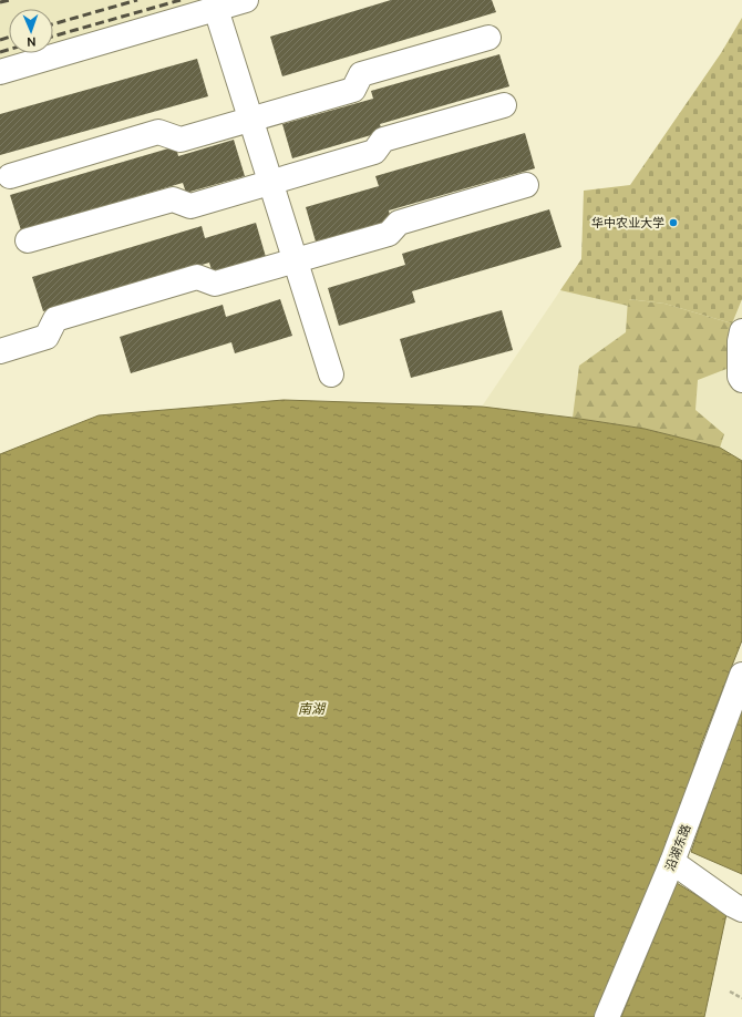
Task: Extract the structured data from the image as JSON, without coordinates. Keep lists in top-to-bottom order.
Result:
{
  "streets": {
    "street": ["沿湖东路"]
  },
  "water": ["南湖"],
  "places": ["华中农业大学"],
  "north": "bottom"
}
